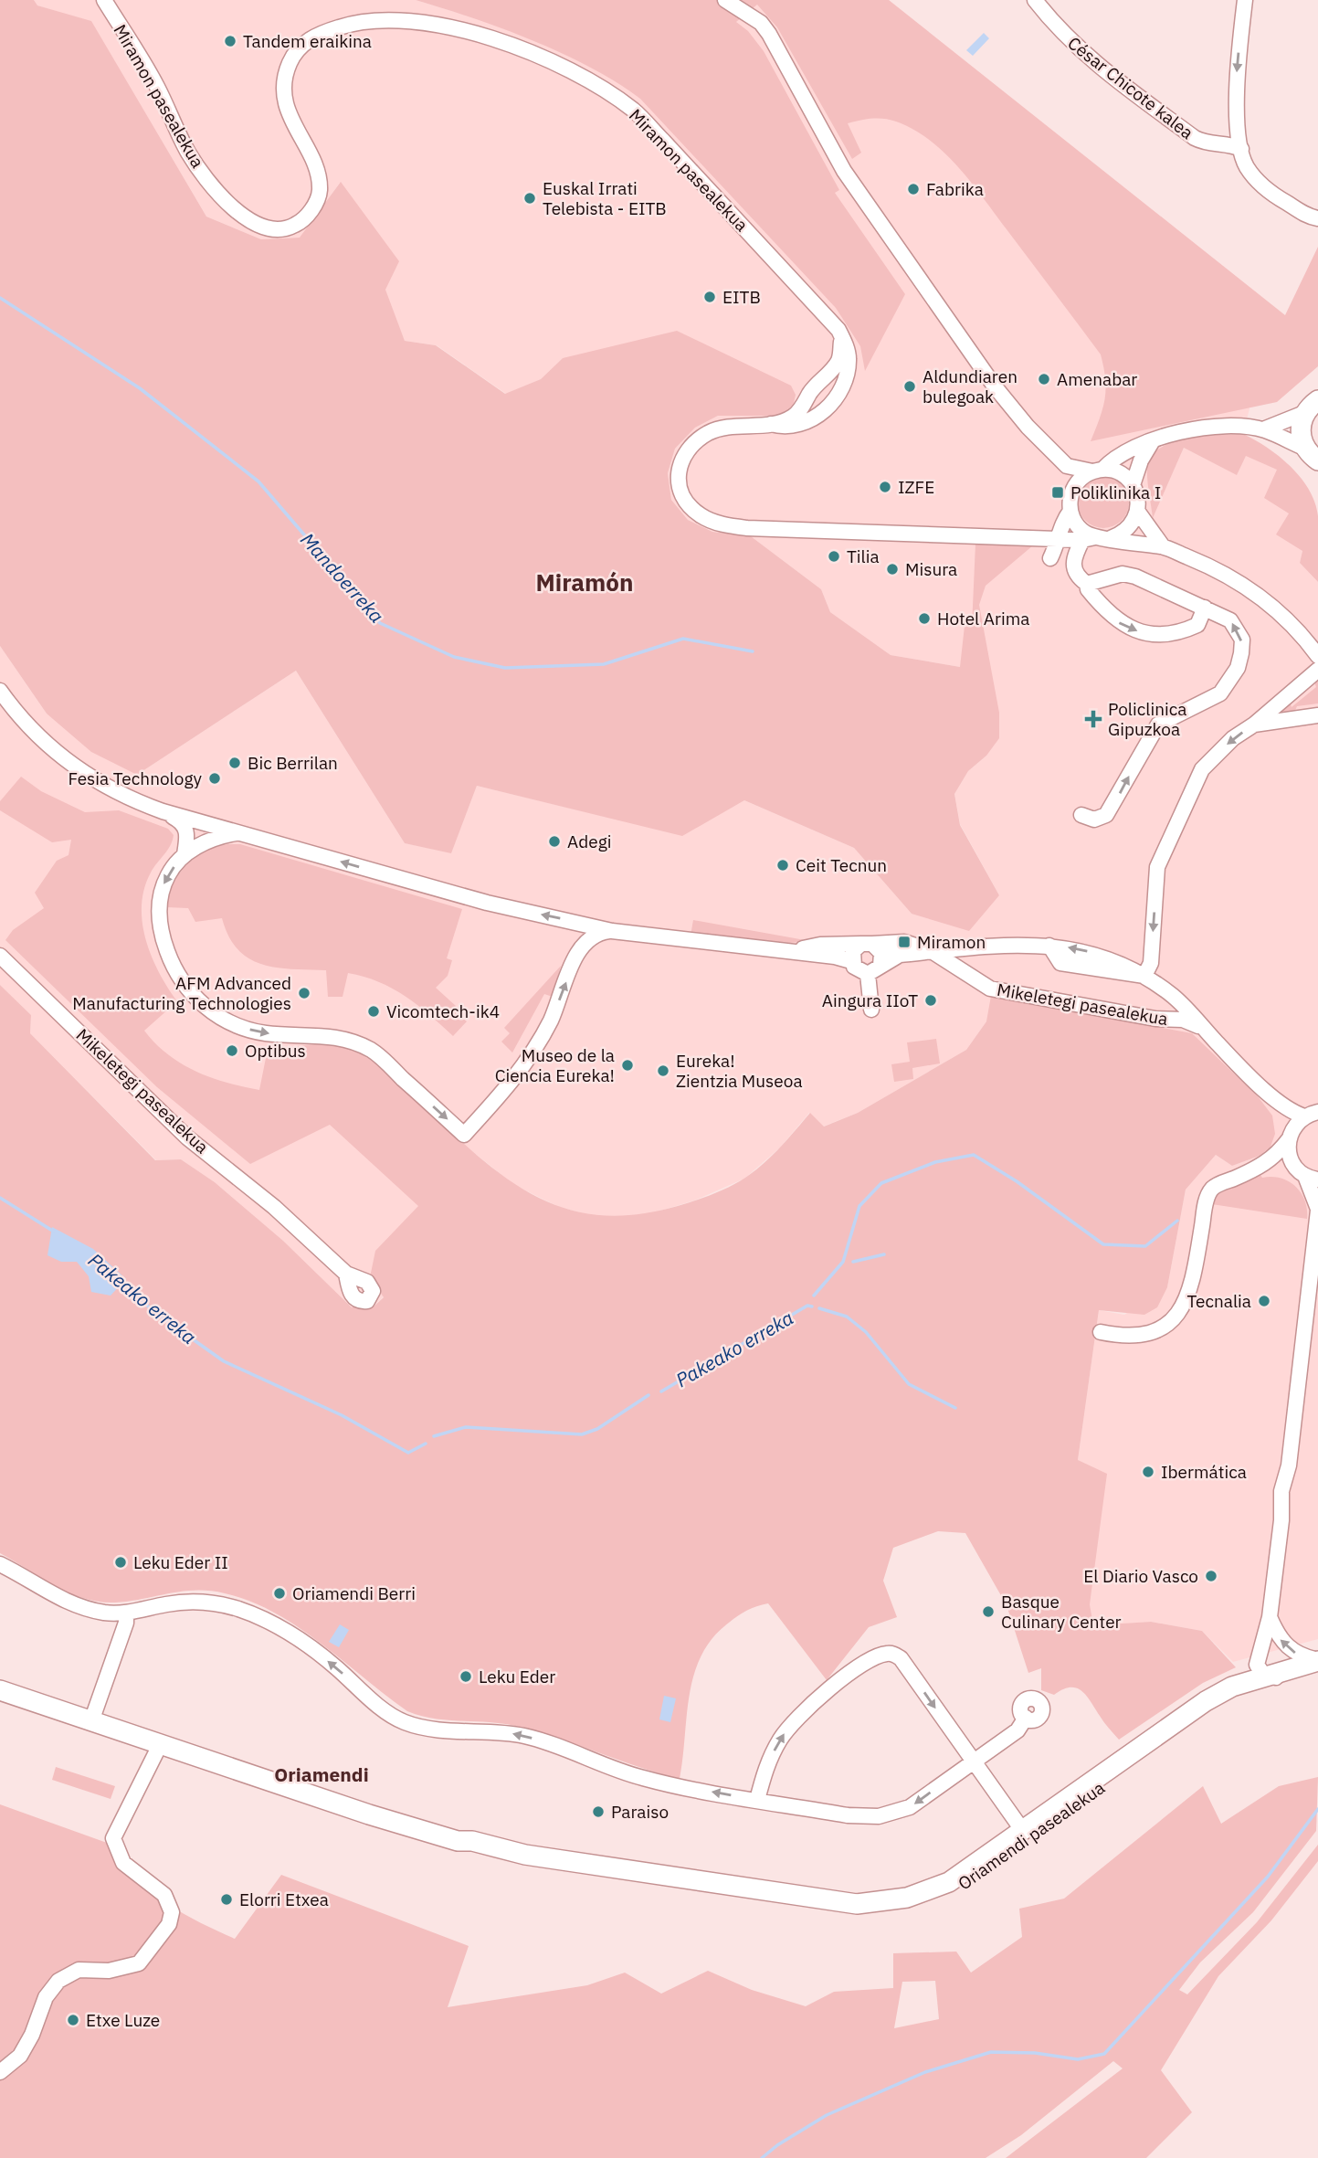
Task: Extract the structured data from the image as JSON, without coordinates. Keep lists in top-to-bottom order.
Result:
{
  "streets": {
    "street": [
      "César Chicote kalea",
      "Miramon pasealekua",
      "Mikeletegi pasealekua",
      "Oriamendi pasealekua"
    ]
  },
  "districts": ["Miramón", "Oriamendi"],
  "water": ["Mandoerreka", "Pakeako erreka"],
  "places": {
    "other": [
      "Tandem eraikina",
      "Fabrika",
      "Euskal Irrati Telebista - EITB",
      "EITB",
      "Amenabar",
      "Aldundiaren bulegoak",
      "IZFE",
      "Tilia",
      "Misura",
      "Hotel Arima",
      "Bic Berrilan",
      "Fesia Technology",
      "Adegi",
      "Ceit Tecnun",
      "AFM Advanced Manufacturing Technologies",
      "Aingura IIoT",
      "Vicomtech-ik4",
      "Optibus",
      "Museo de la Ciencia Eureka!",
      "Eureka! Zientzia Museoa",
      "Tecnalia",
      "Ibermática",
      "Leku Eder II",
      "El Diario Vasco",
      "Oriamendi Berri",
      "Basque Culinary Center",
      "Leku Eder",
      "Paraiso",
      "Elorri Etxea",
      "Etxe Luze"
    ],
    "transit": ["Poliklinika I", "Miramon"],
    "health": ["Policlinica Gipuzkoa"]
  }
}
